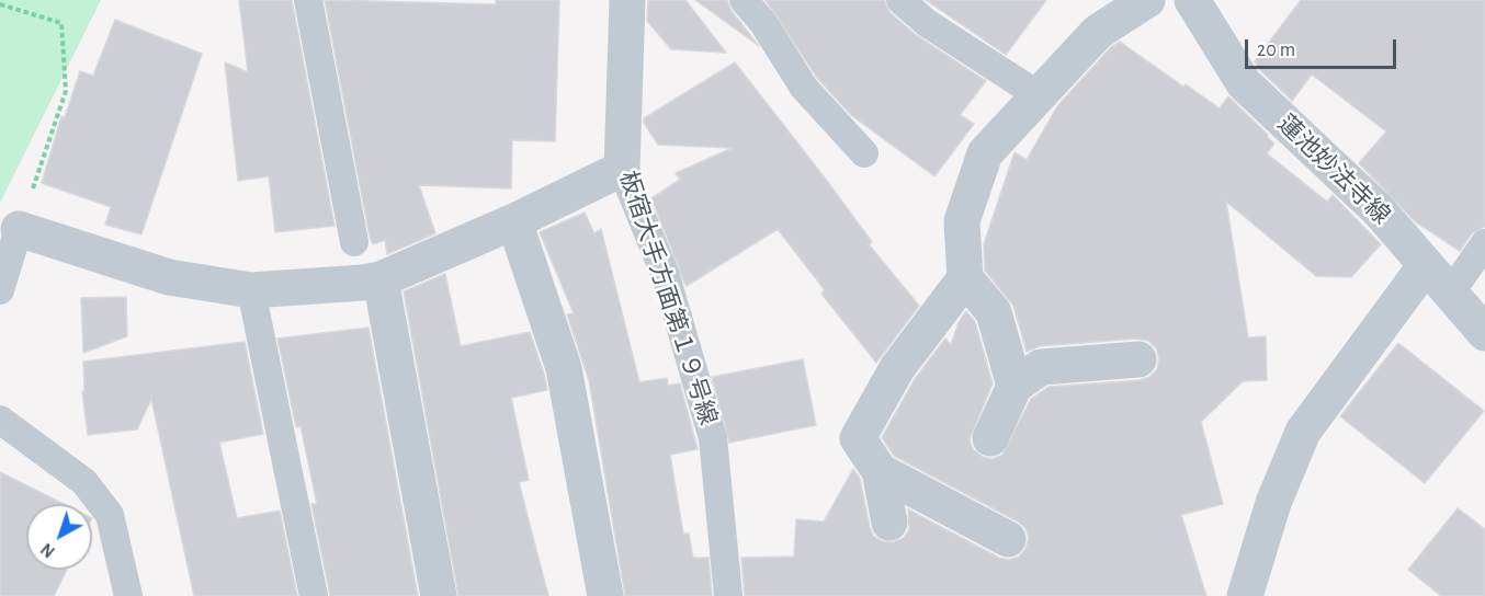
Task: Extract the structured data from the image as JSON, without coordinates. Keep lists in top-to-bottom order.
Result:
{
  "streets": {
    "street": ["蓮池妙法寺線", "板宿大手方面第１９号線"]
  },
  "scale_bar": "20 m",
  "north": "bottom left"
}
